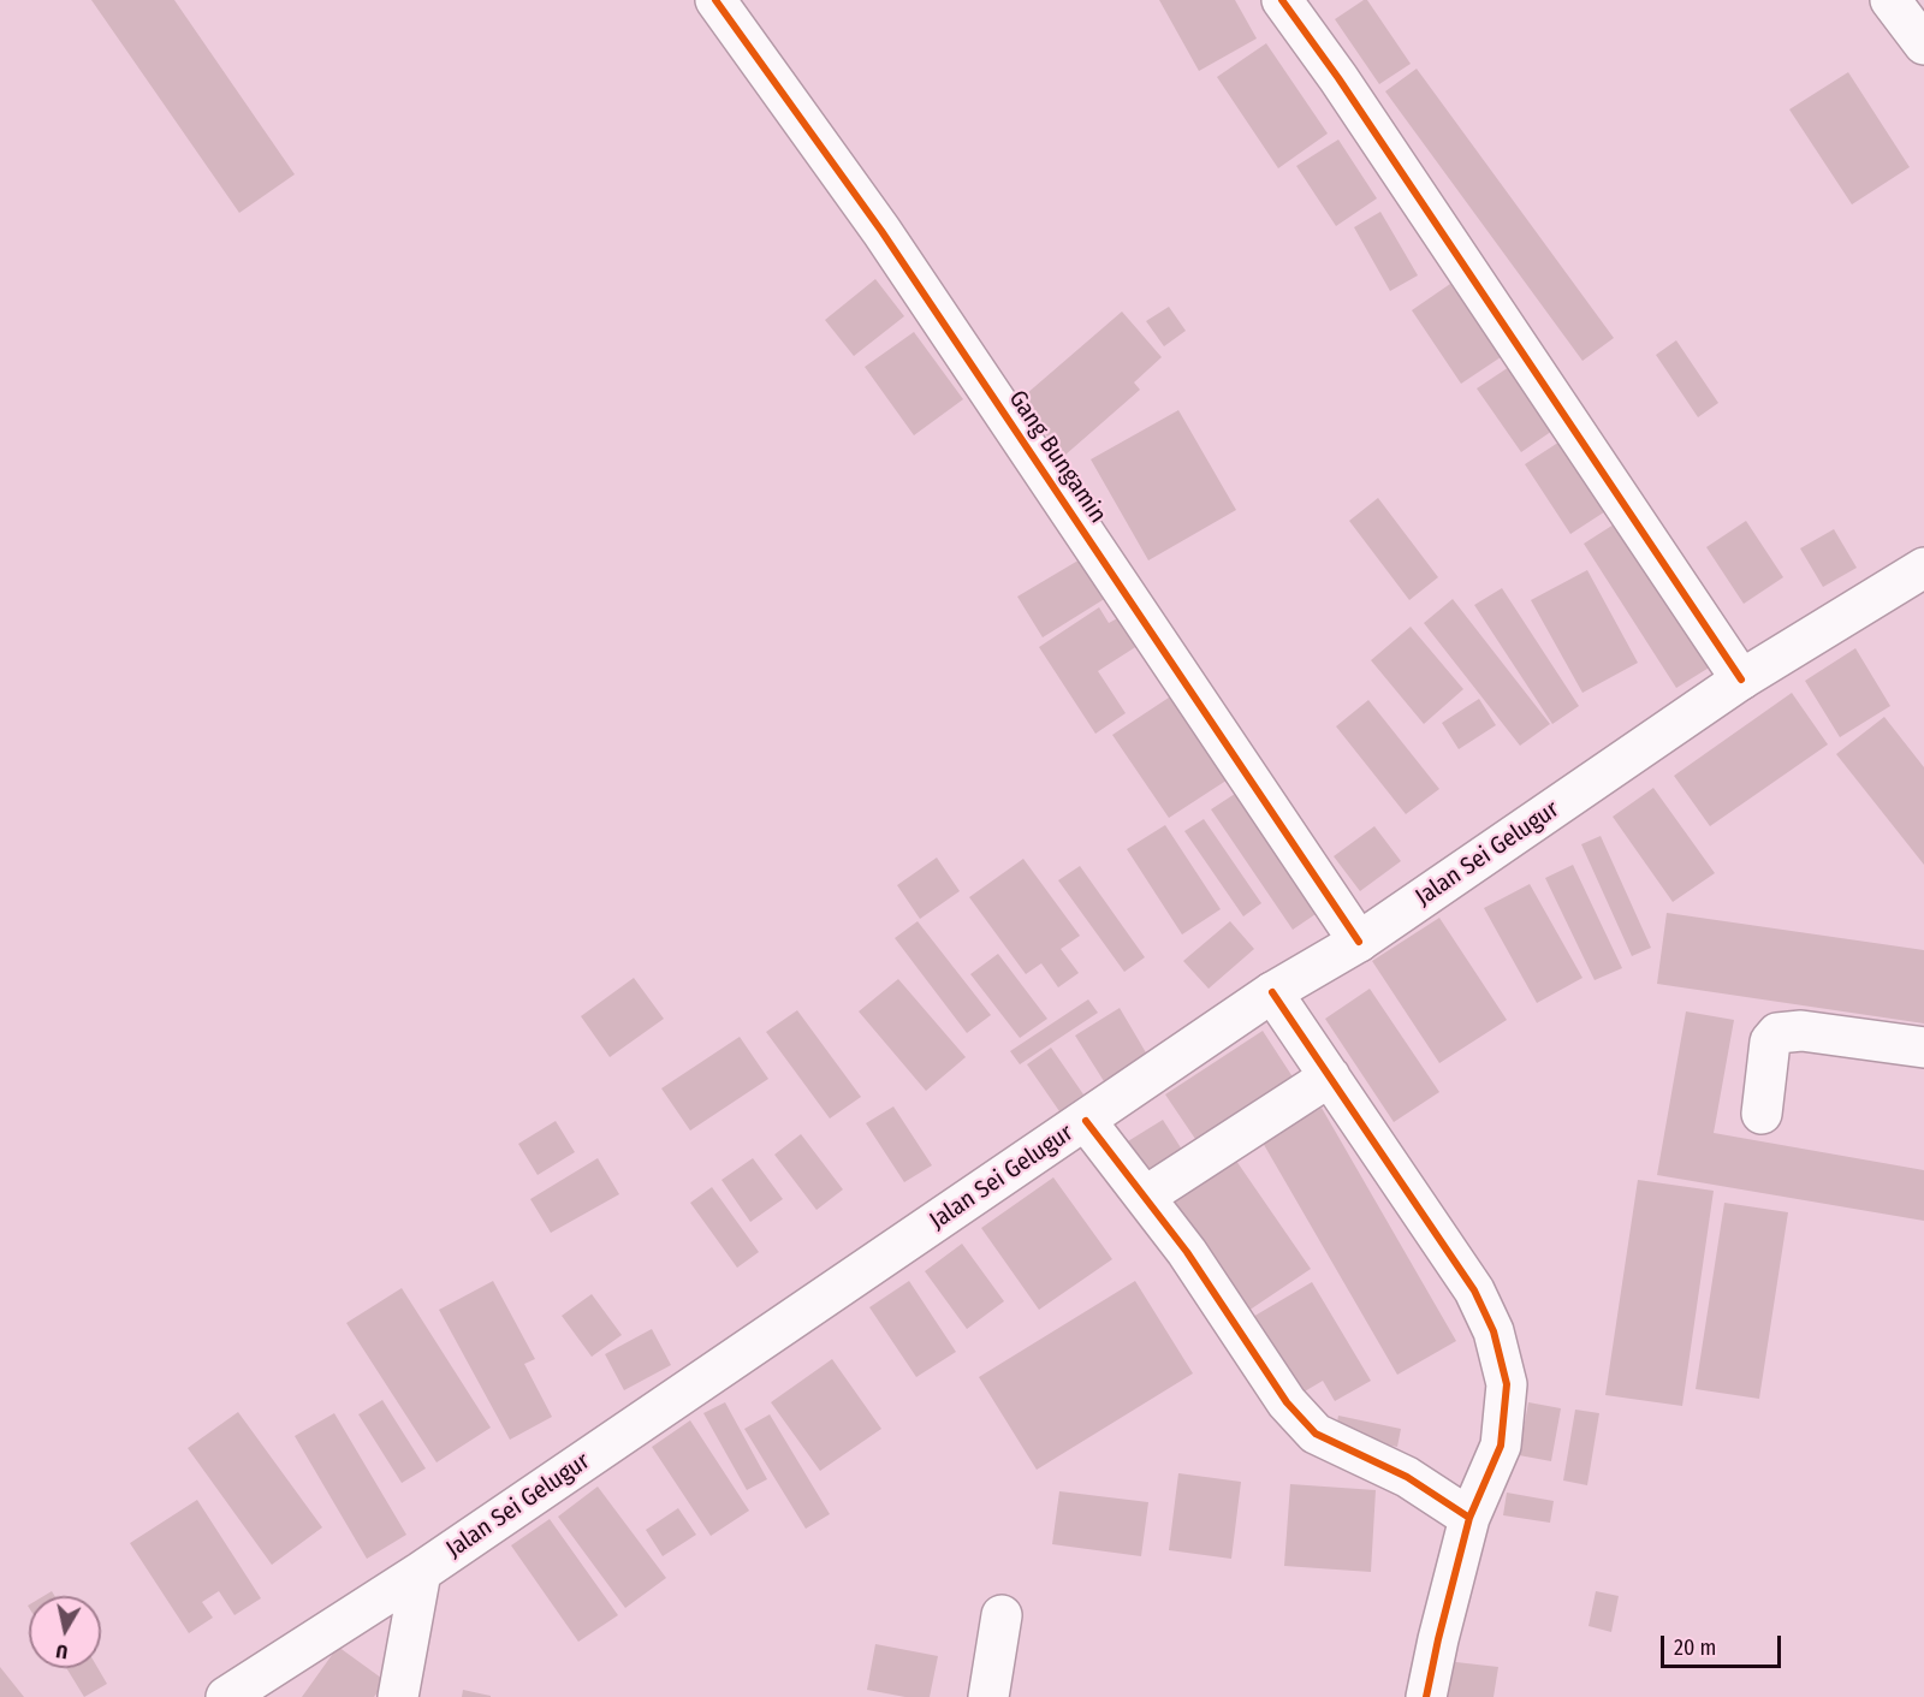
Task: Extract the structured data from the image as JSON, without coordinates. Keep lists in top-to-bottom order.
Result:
{
  "streets": {
    "street": ["Gang Bungamin", "Jalan Sei Gelugur"]
  },
  "crossings": [
    ["Gang Bungamin", "Jalan Sei Gelugur"]
  ],
  "scale_bar": "20 m",
  "north": "bottom"
}
